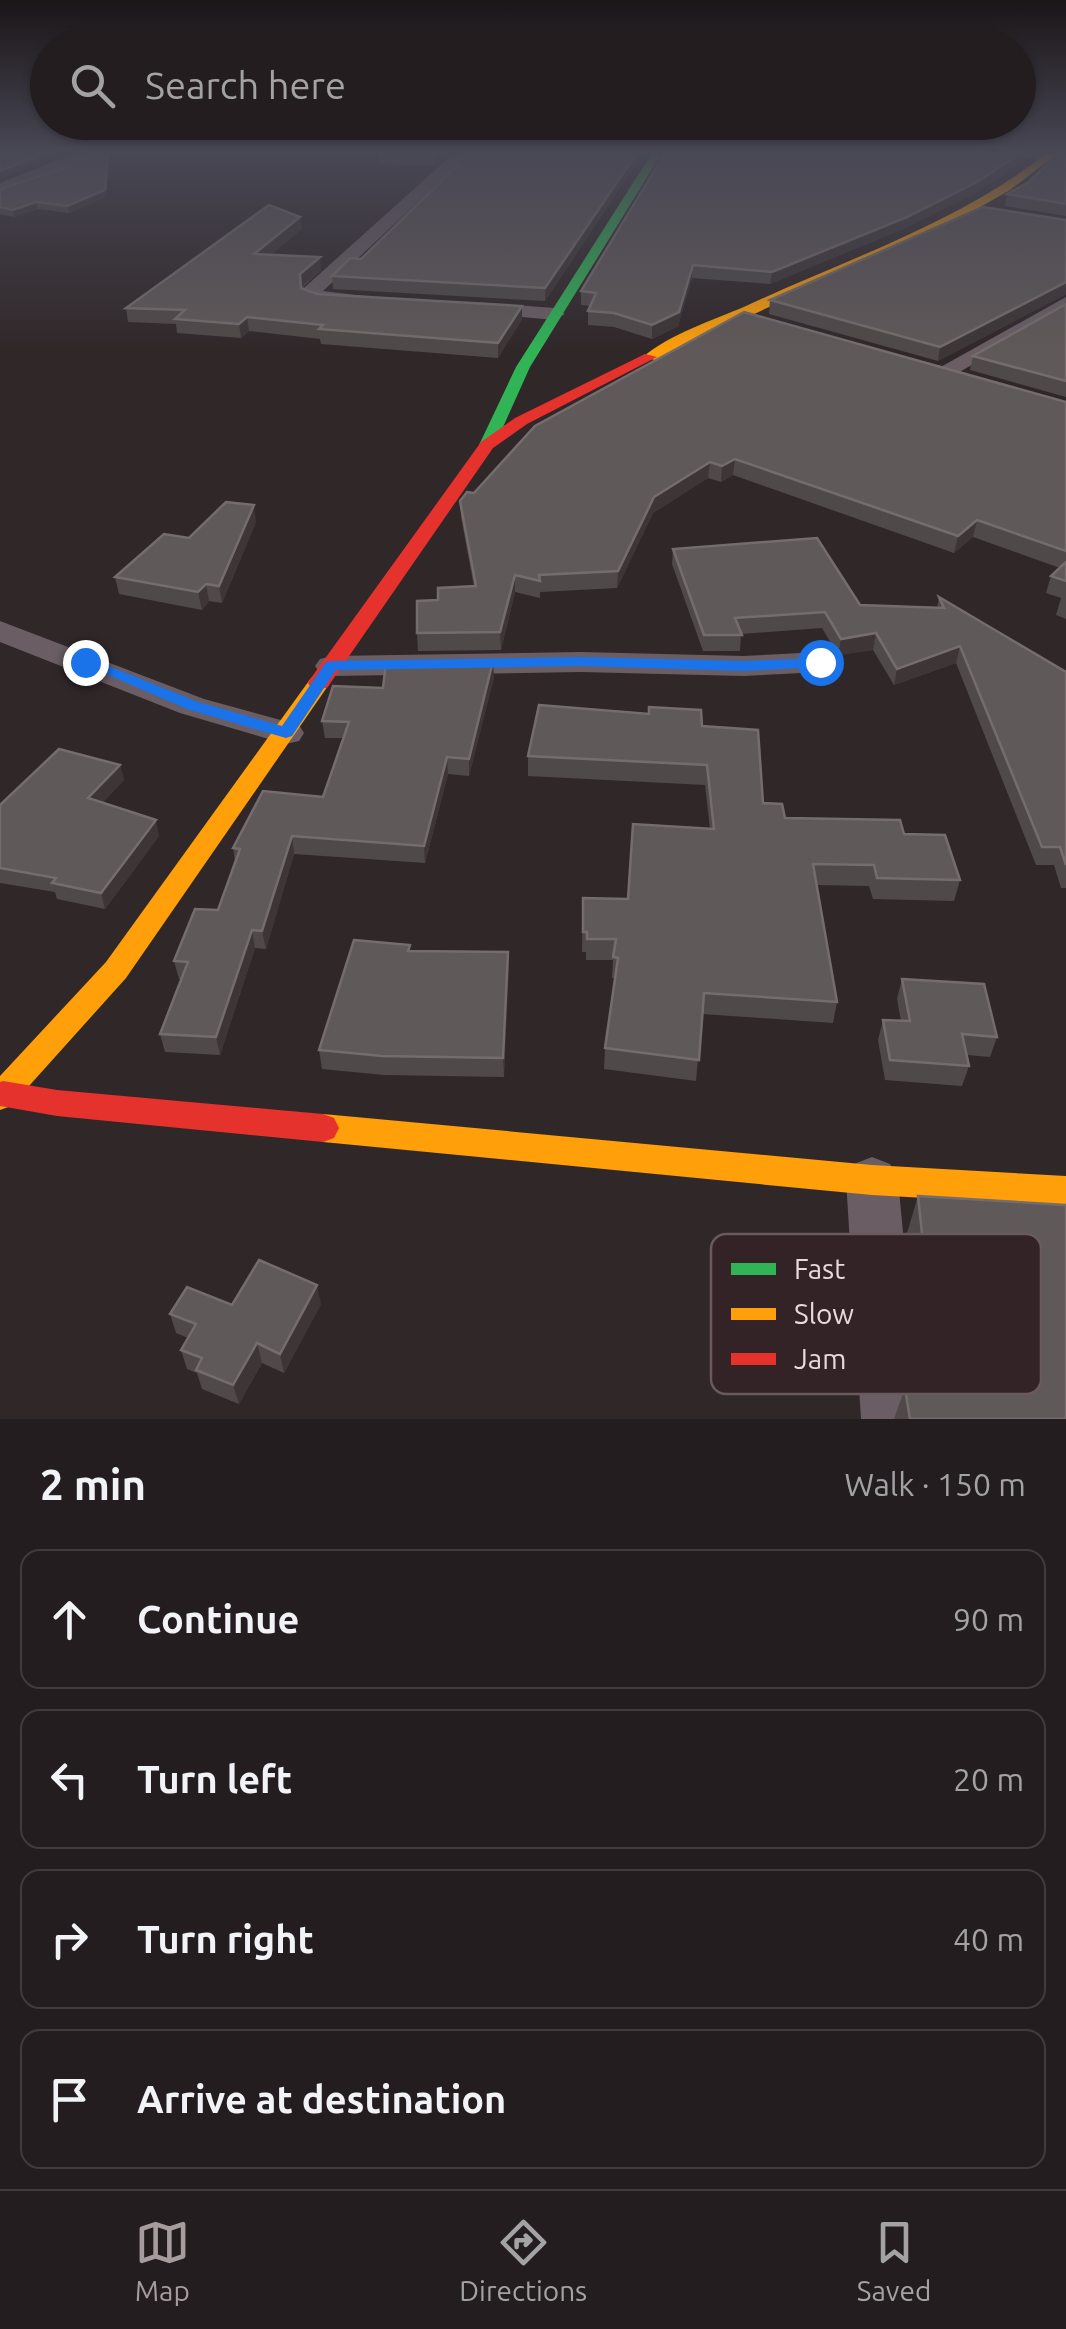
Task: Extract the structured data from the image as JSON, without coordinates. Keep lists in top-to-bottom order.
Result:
{
  "legend": ["Fast", "Slow", "Jam"],
  "page": {
    "search": "Search here",
    "heading": ["2 min", "Walk · 150 m"],
    "list": [
      ["Continue", "90 m"],
      ["Turn left", "20 m"],
      ["Turn right", "40 m"],
      "Arrive at destination"
    ],
    "nav": ["Map", "Directions", "Saved"]
  }
}
